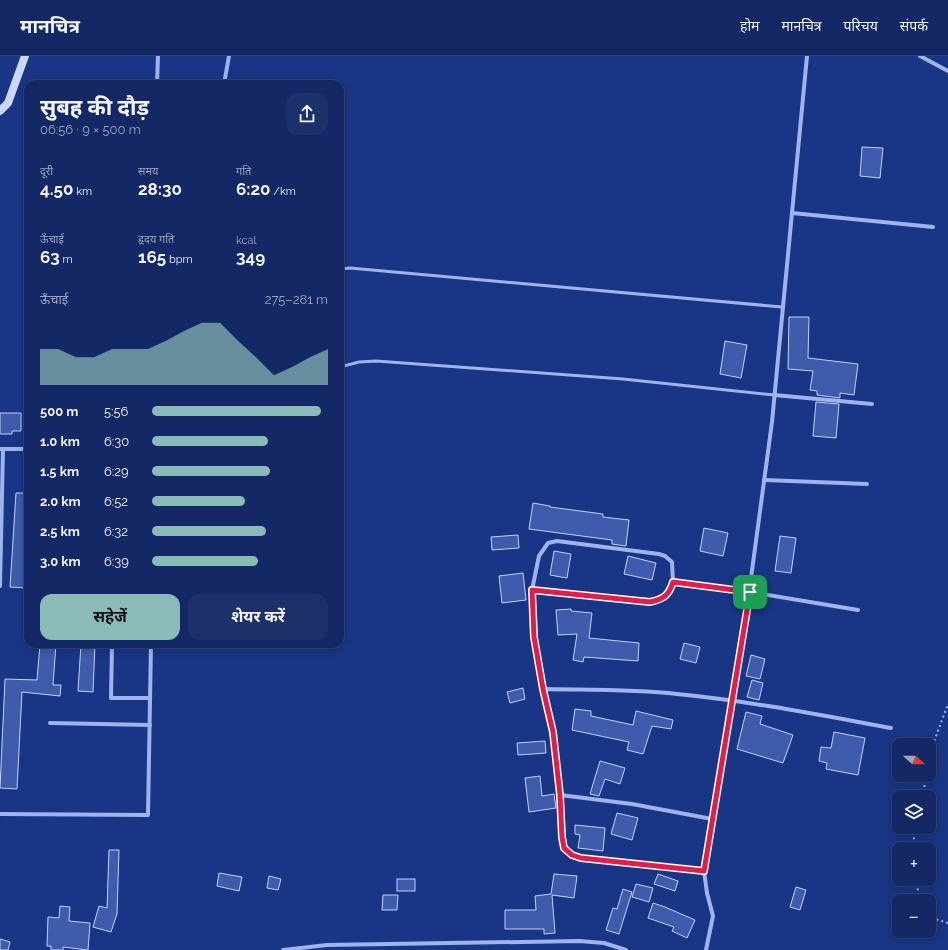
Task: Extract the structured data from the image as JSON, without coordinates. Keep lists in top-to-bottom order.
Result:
{
  "north": "right",
  "page": {
    "header": "मानचित्र",
    "nav": [
      "होम",
      "मानचित्र",
      "परिचय",
      "संपर्क"
    ],
    "heading": ["सुबह की दौड़", "06:56 · 9 × 500 m"],
    "stats": [
      ["दूरी", "4.50 km"],
      ["समय", "28:30"],
      ["गति", "6:20 /km"],
      ["ऊँचाई", "63 m"],
      ["हृदय गति", "165 bpm"],
      ["kcal", "349"]
    ],
    "chart": ["ऊँचाई", "275–281 m"],
    "list": [
      {
        "name": "500 m",
        "note": "5:56"
      },
      {
        "name": "1.0 km",
        "note": "6:30"
      },
      {
        "name": "1.5 km",
        "note": "6:29"
      },
      {
        "name": "2.0 km",
        "note": "6:52"
      },
      {
        "name": "2.5 km",
        "note": "6:32"
      },
      {
        "name": "3.0 km",
        "note": "6:39"
      }
    ],
    "buttons": ["सहेजें", "शेयर करें"],
    "map_buttons": ["+", "−"]
  }
}
